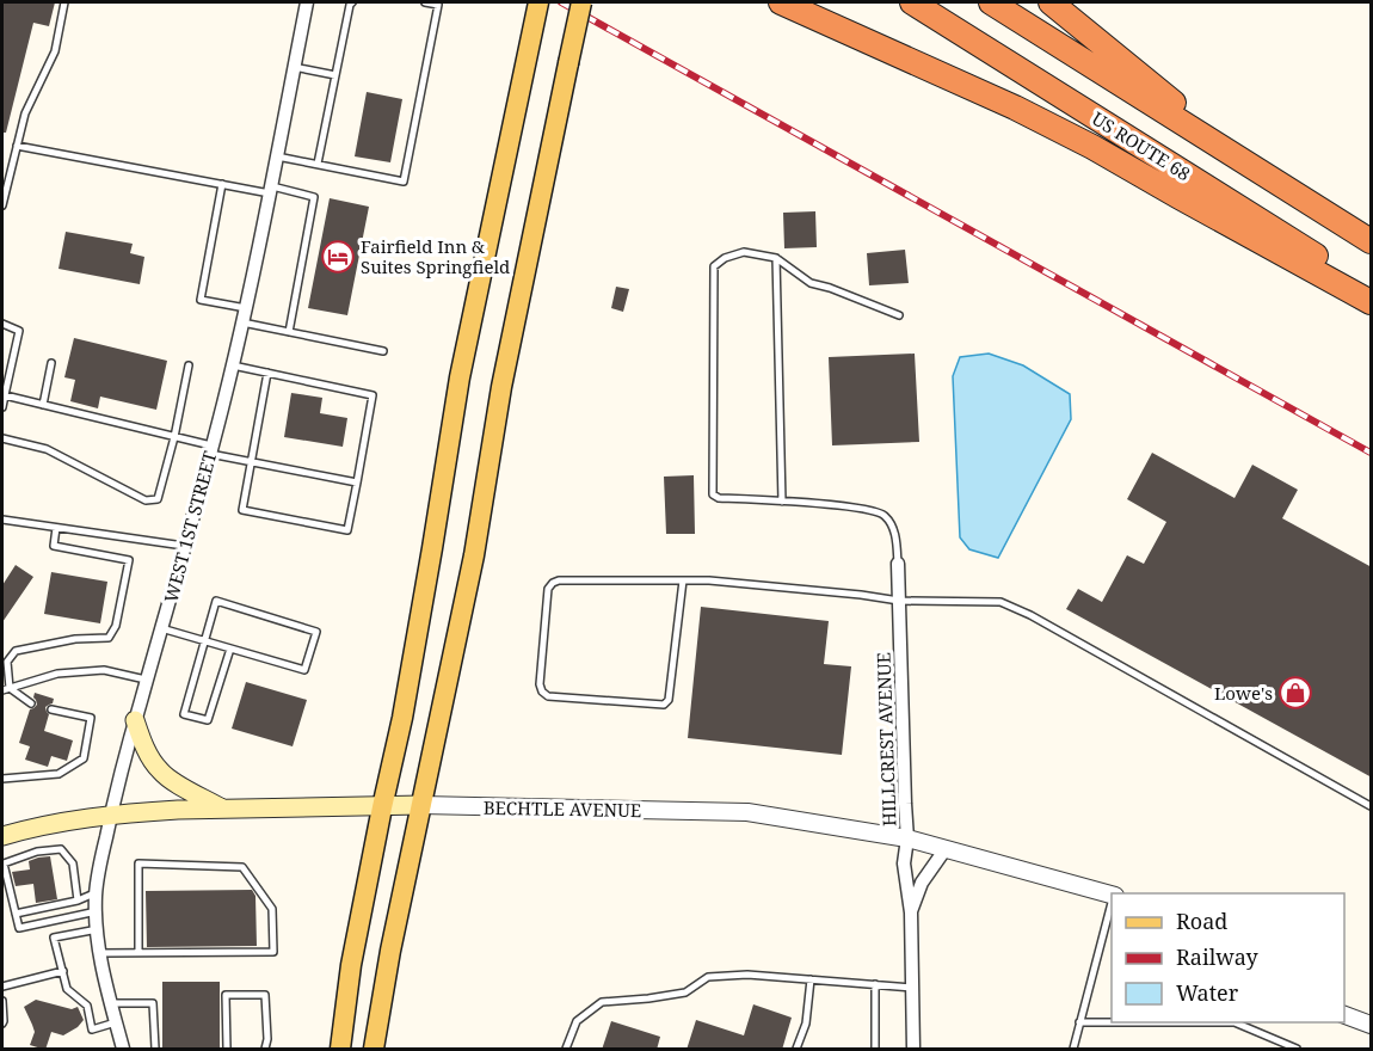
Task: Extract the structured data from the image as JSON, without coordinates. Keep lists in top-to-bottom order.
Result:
{
  "streets": {
    "highway": ["US ROUTE 68"],
    "main road": ["BECHTLE AVENUE"],
    "street": ["WEST 1ST STREET", "HILLCREST AVENUE"]
  },
  "crossings": [
    ["WEST 1ST STREET", "BECHTLE AVENUE"],
    ["HILLCREST AVENUE", "BECHTLE AVENUE"]
  ],
  "places": {
    "hotel": ["Fairfield Inn & Suites Springfield"],
    "shop": ["Lowe's"]
  },
  "legend": ["Road", "Railway", "Water"]
}
